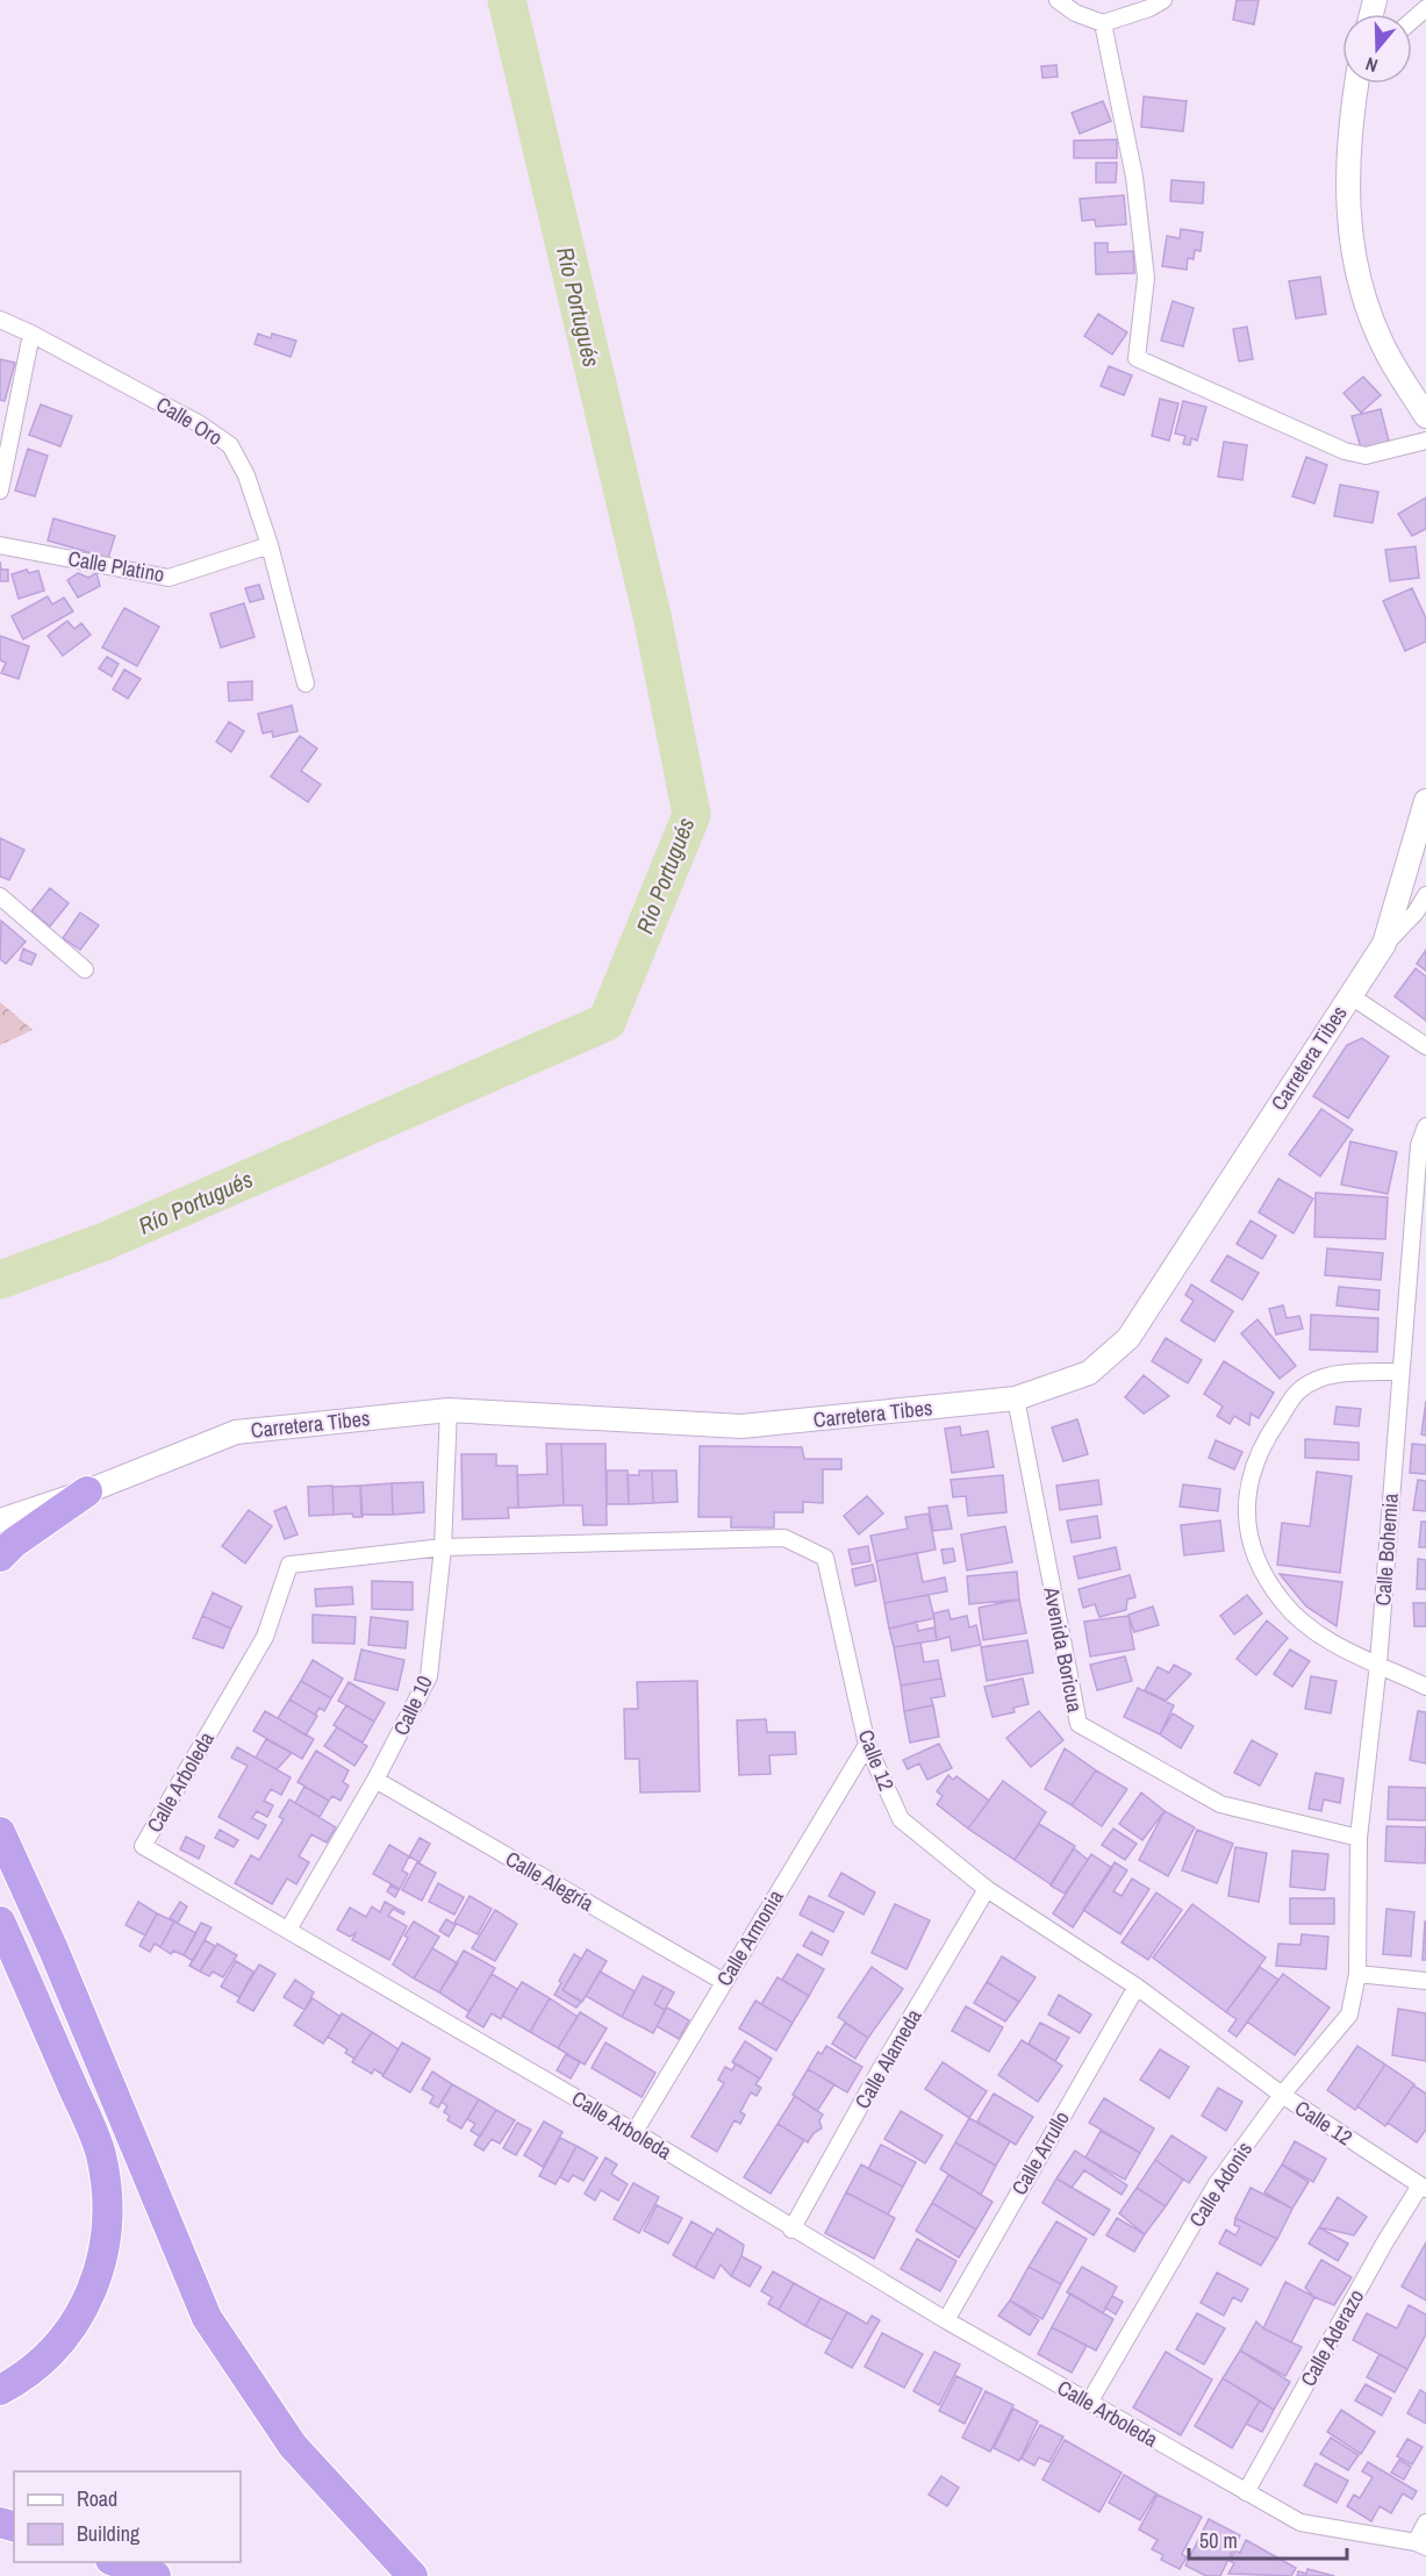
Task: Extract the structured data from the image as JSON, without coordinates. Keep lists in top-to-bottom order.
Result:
{
  "streets": {
    "street": [
      "Calle Oro",
      "Calle Platino",
      "Carretera Tibes",
      "Calle Bohemia",
      "Avenida Boricua",
      "Calle 10",
      "Calle 12",
      "Calle Arboleda",
      "Calle Alegría",
      "Calle Armonia",
      "Calle Alameda",
      "Calle Arrullo",
      "Calle Adonis",
      "Calle Aderazo"
    ]
  },
  "crossings": [
    ["Calle Oro", "Calle Platino"],
    ["Carretera Tibes", "Avenida Boricua"],
    ["Carretera Tibes", "Calle 10"],
    ["Calle Bohemia", "Avenida Boricua"],
    ["Calle Bohemia", "Calle Adonis"],
    ["Calle 10", "Calle 12"],
    ["Calle 10", "Calle Arboleda"],
    ["Calle 10", "Calle Alegría"],
    ["Calle 12", "Calle Arboleda"],
    ["Calle 12", "Calle Armonia"],
    ["Calle 12", "Calle Alameda"],
    ["Calle 12", "Calle Arrullo"],
    ["Calle 12", "Calle Adonis"],
    ["Calle 12", "Calle Aderazo"],
    ["Calle Arboleda", "Calle Armonia"],
    ["Calle Arboleda", "Calle Alameda"],
    ["Calle Arboleda", "Calle Arrullo"],
    ["Calle Arboleda", "Calle Adonis"],
    ["Calle Arboleda", "Calle Aderazo"],
    ["Calle Alegría", "Calle Armonia"]
  ],
  "water": ["Río Portugués"],
  "legend": ["Road", "Building"],
  "scale_bar": "50 m",
  "north": "bottom"
}
